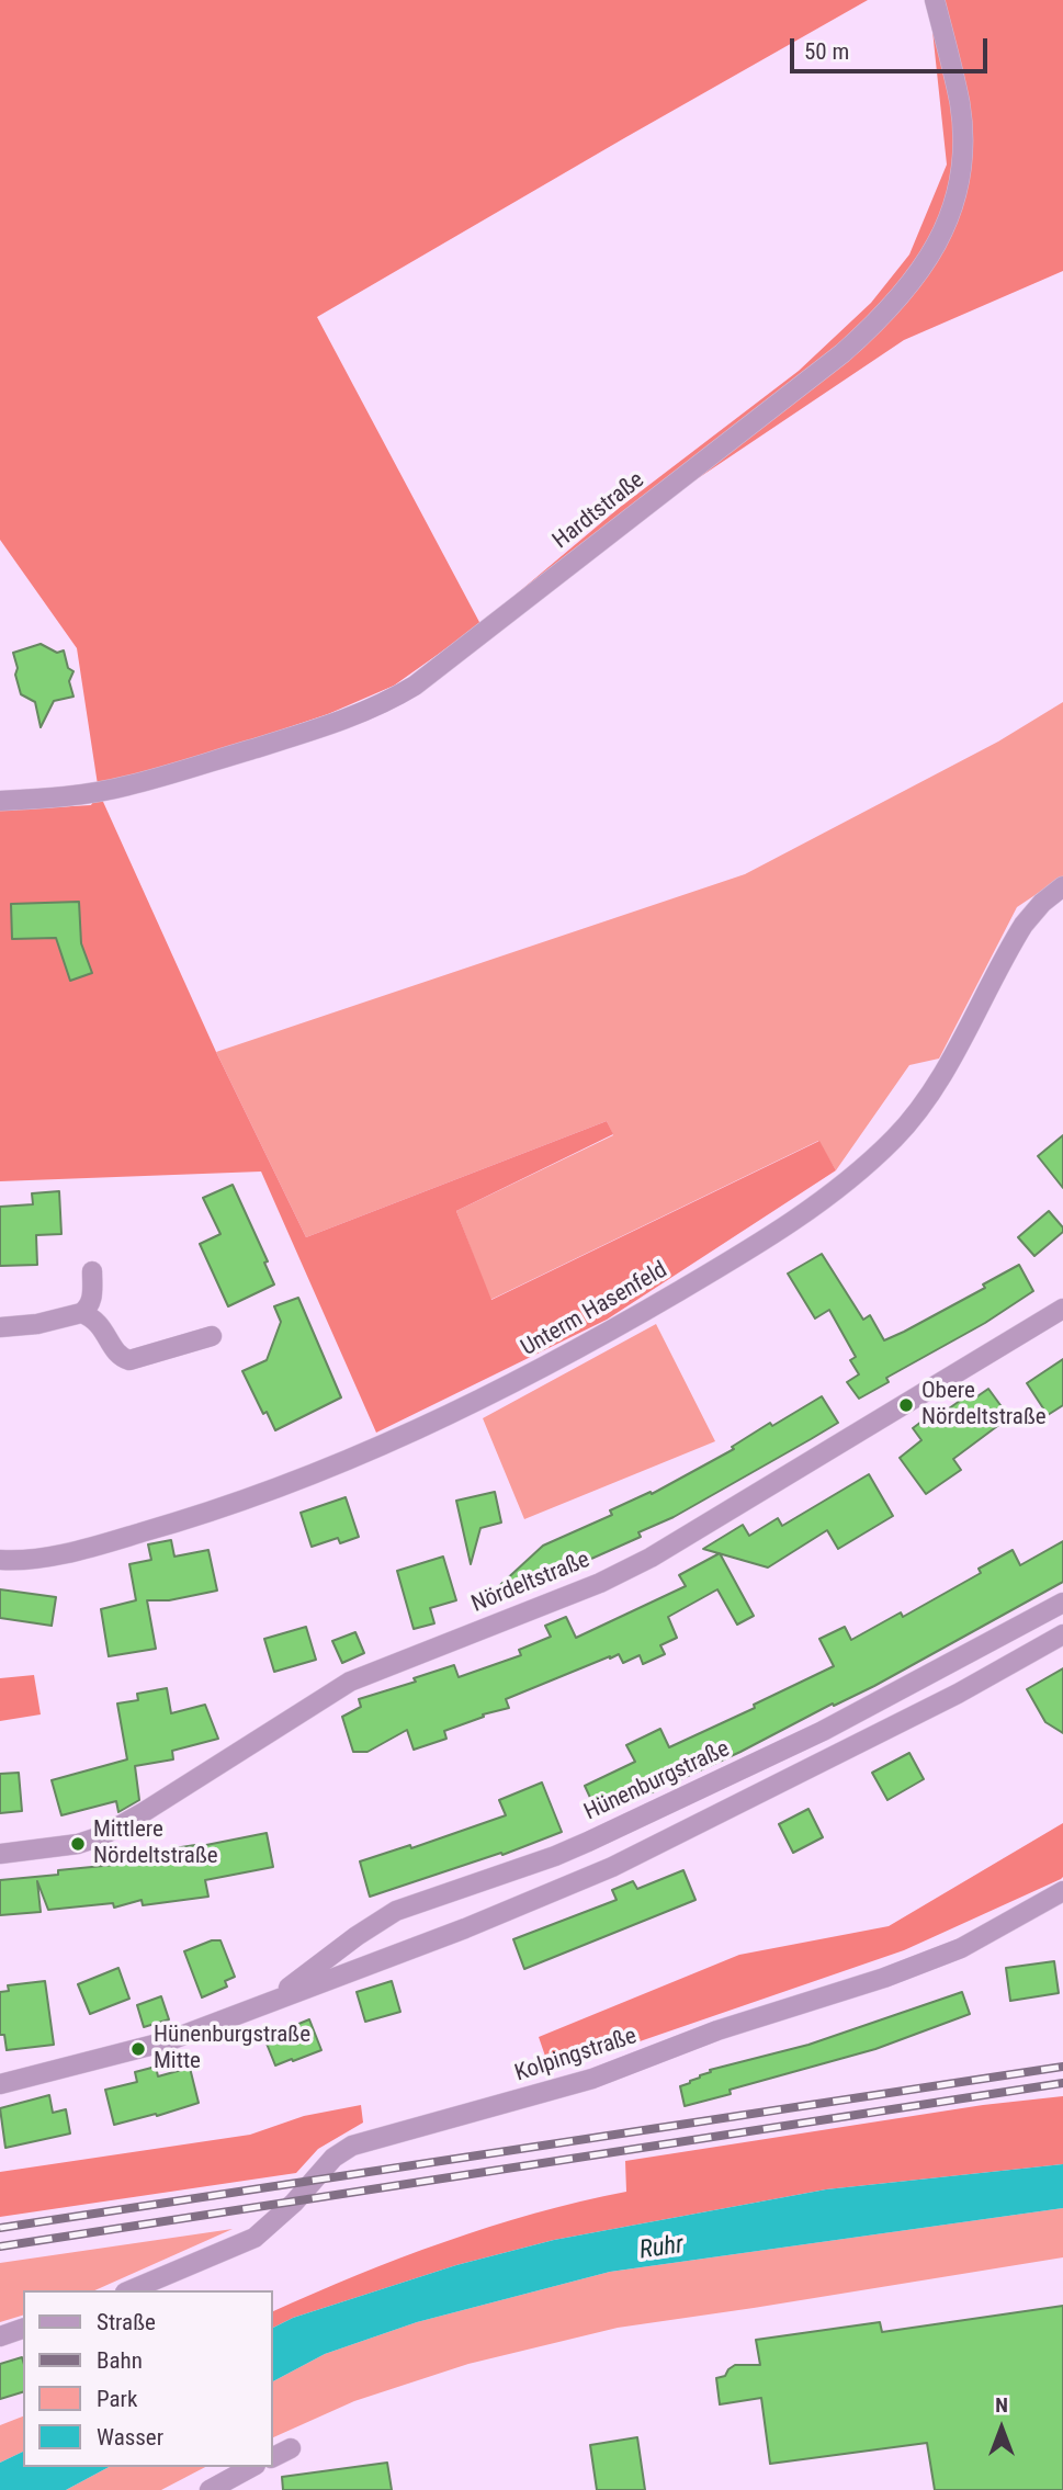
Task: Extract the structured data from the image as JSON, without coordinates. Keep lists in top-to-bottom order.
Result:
{
  "streets": {
    "street": [
      "Hardtstraße",
      "Unterm Hasenfeld",
      "Nördeltstraße",
      "Hünenburgstraße",
      "Kolpingstraße"
    ]
  },
  "water": ["Ruhr"],
  "places": ["Obere Nördeltstraße", "Mittlere Nördeltstraße", "Hünenburgstraße Mitte"],
  "legend": [
    "Straße",
    "Bahn",
    "Park",
    "Wasser"
  ],
  "scale_bar": "50 m",
  "north": "top"
}
